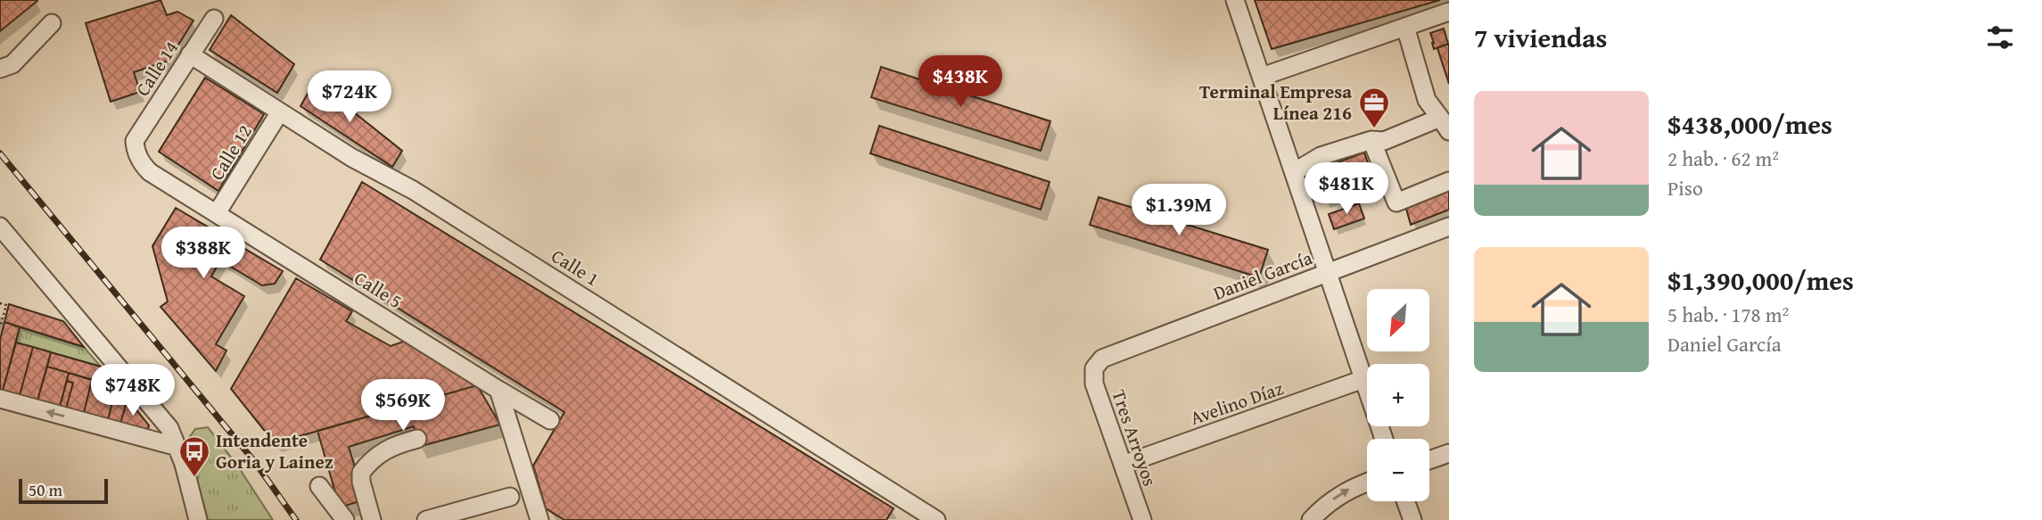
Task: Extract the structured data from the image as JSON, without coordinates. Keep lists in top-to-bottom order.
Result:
{
  "streets": {
    "street": [
      "Calle 14",
      "Calle 12",
      "Calle 1",
      "Daniel García",
      "Calle 5",
      "Avelino Díaz",
      "Tres Arroyos"
    ]
  },
  "crossings": [
    ["Calle 14", "Calle 1"],
    ["Calle 14", "Calle 5"],
    ["Calle 12", "Calle 1"],
    ["Calle 12", "Calle 5"],
    ["Daniel García", "Tres Arroyos"],
    ["Avelino Díaz", "Tres Arroyos"]
  ],
  "places": {
    "office": ["Terminal Empresa Línea 216"],
    "bus stop": ["Intendente Goria y Lainez"]
  },
  "scale_bar": "50 m",
  "north": "bottom left",
  "page": {
    "heading": "7 viviendas",
    "price": [
      "$438K",
      "$724K",
      "$481K",
      "$1.39M",
      "$388K",
      "$748K",
      "$569K"
    ],
    "list": [
      {
        "name": "$438,000/mes",
        "note": "2 hab. · 62 m² · Piso"
      },
      {
        "name": "$1,390,000/mes",
        "note": "5 hab. · 178 m² · Daniel García"
      }
    ],
    "map_buttons": ["+", "−"],
    "scale": "50 m"
  }
}
